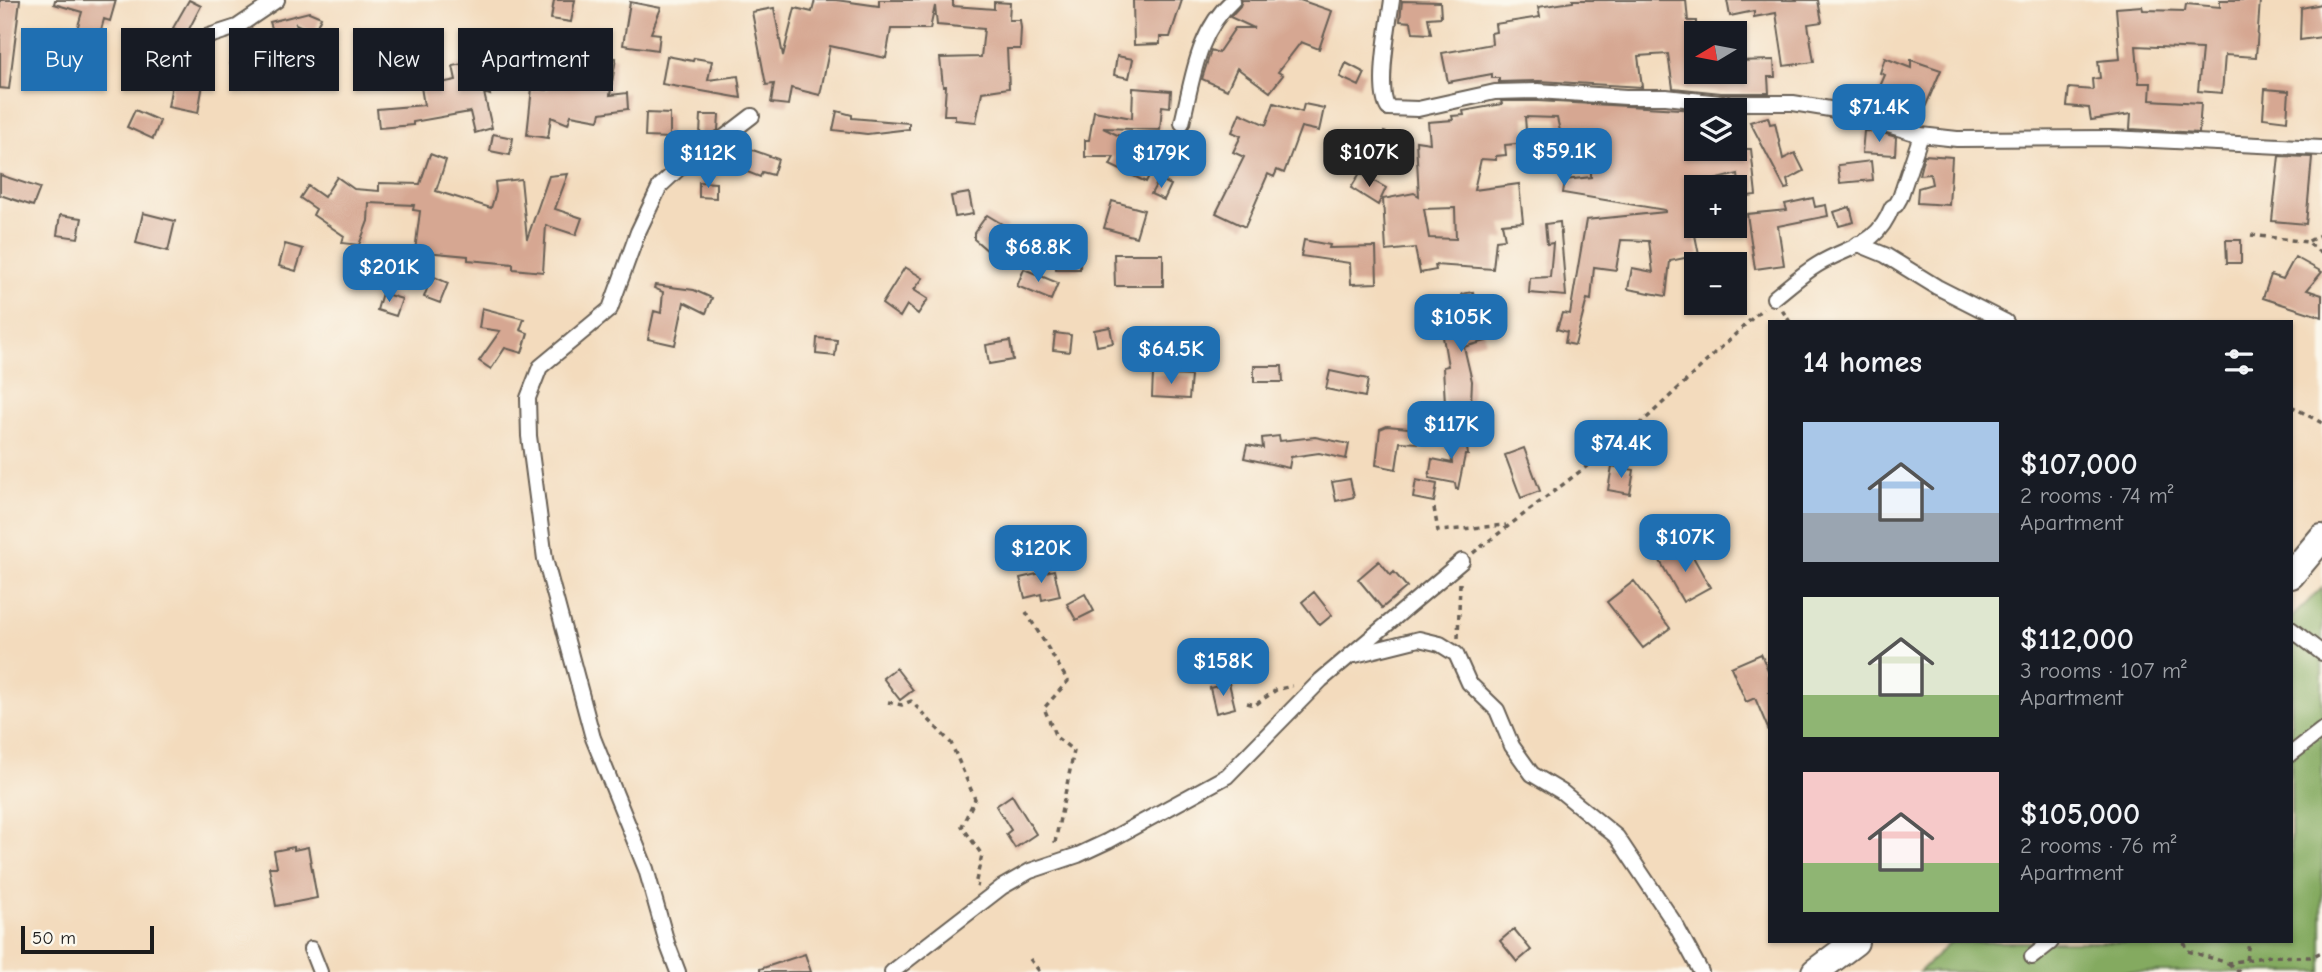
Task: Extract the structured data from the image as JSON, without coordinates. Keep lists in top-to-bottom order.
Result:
{
  "scale_bar": "50 m",
  "north": "left",
  "page": {
    "map_buttons": ["+", "−"],
    "chip": [
      "Buy",
      "Rent",
      "Filters",
      "New",
      "Apartment"
    ],
    "price": [
      "$71.4K",
      "$59.1K",
      "$107K",
      "$112K",
      "$179K",
      "$68.8K",
      "$201K",
      "$105K",
      "$64.5K",
      "$117K",
      "$74.4K",
      "$107K",
      "$120K",
      "$158K"
    ],
    "heading": "14 homes",
    "list": [
      {
        "name": "$107,000",
        "note": "2 rooms · 74 m² · Apartment"
      },
      {
        "name": "$112,000",
        "note": "3 rooms · 107 m² · Apartment"
      },
      {
        "name": "$105,000",
        "note": "2 rooms · 76 m² · Apartment"
      }
    ],
    "scale": "50 m"
  }
}
